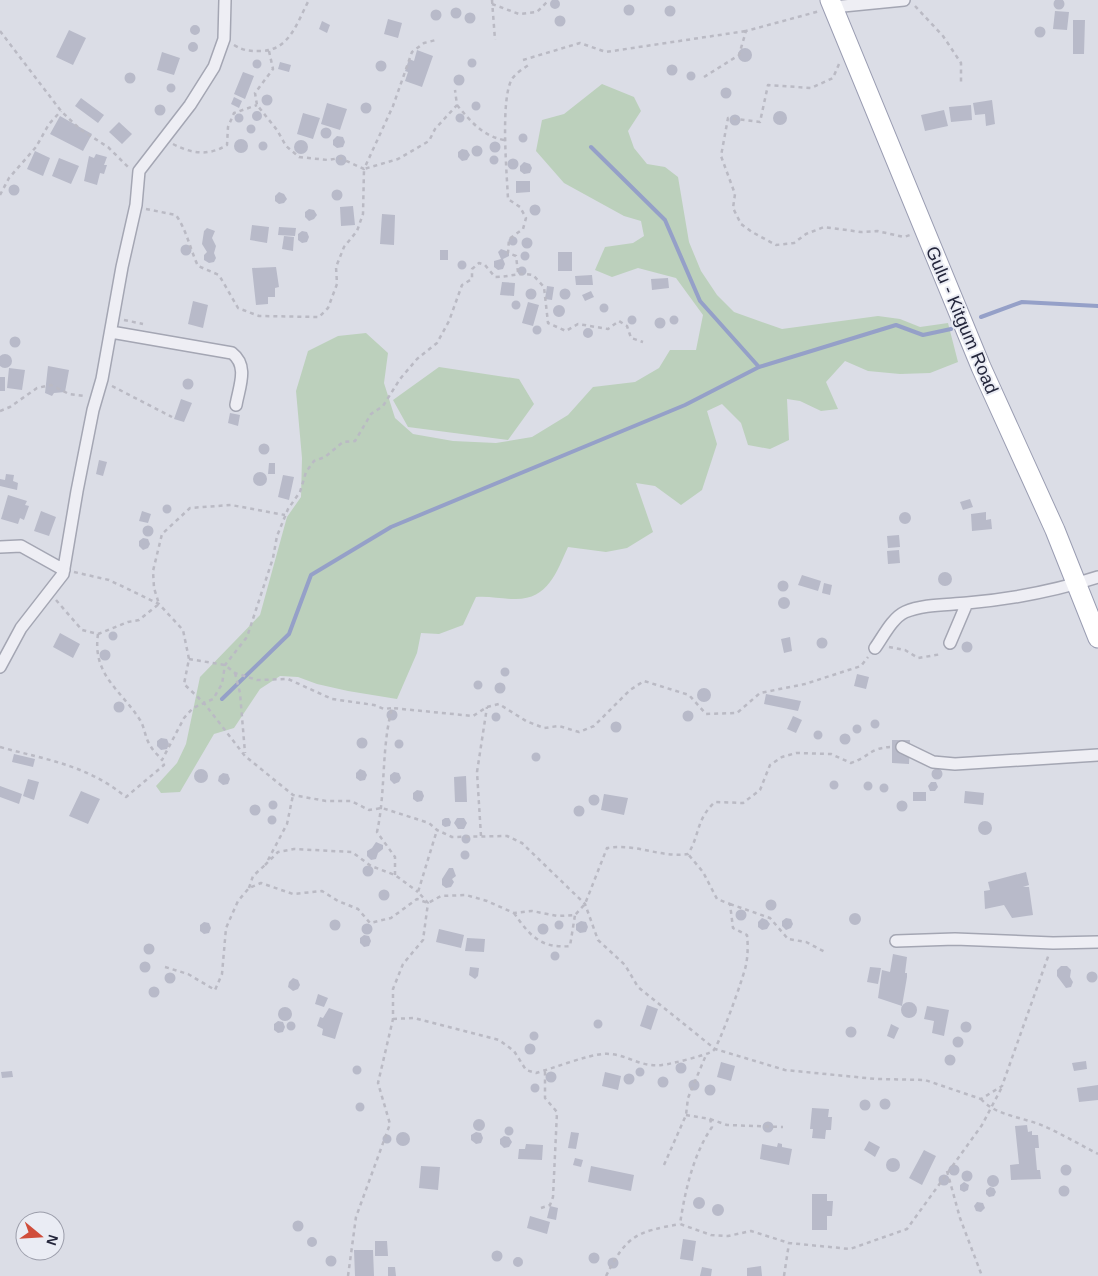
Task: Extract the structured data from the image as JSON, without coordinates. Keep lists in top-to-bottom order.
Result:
{
  "streets": {
    "main road": ["Gulu - Kitgum Road"]
  },
  "north": "right"
}
